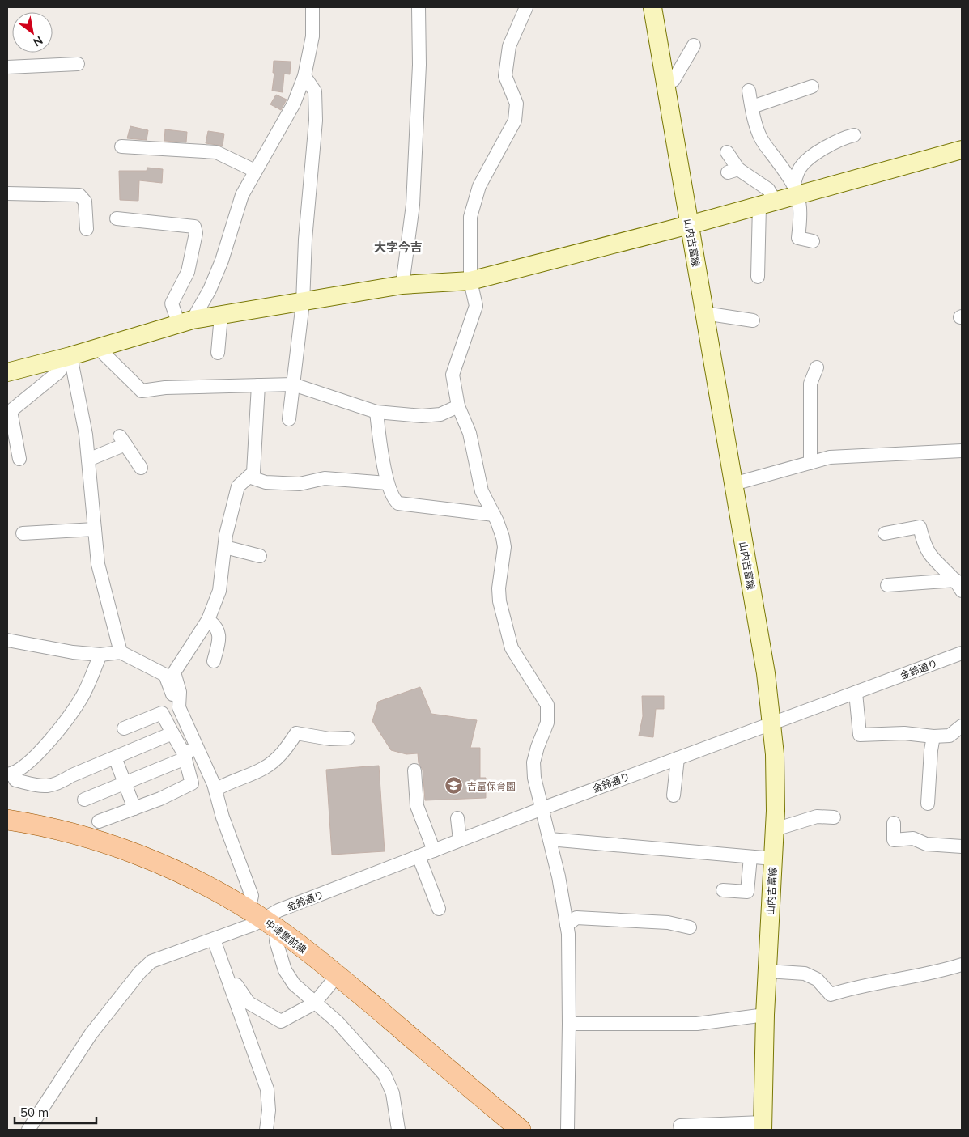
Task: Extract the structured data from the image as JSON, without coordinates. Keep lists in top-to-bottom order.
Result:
{
  "streets": {
    "main road": ["山内吉富線", "中津豊前線"],
    "street": ["金鈴通り"]
  },
  "crossings": [
    ["山内吉富線", "金鈴通り"],
    ["金鈴通り", "中津豊前線"]
  ],
  "districts": ["大字今吉"],
  "places": {
    "school or university": ["吉富保育園"]
  },
  "scale_bar": "50 m",
  "north": "bottom right"
}
